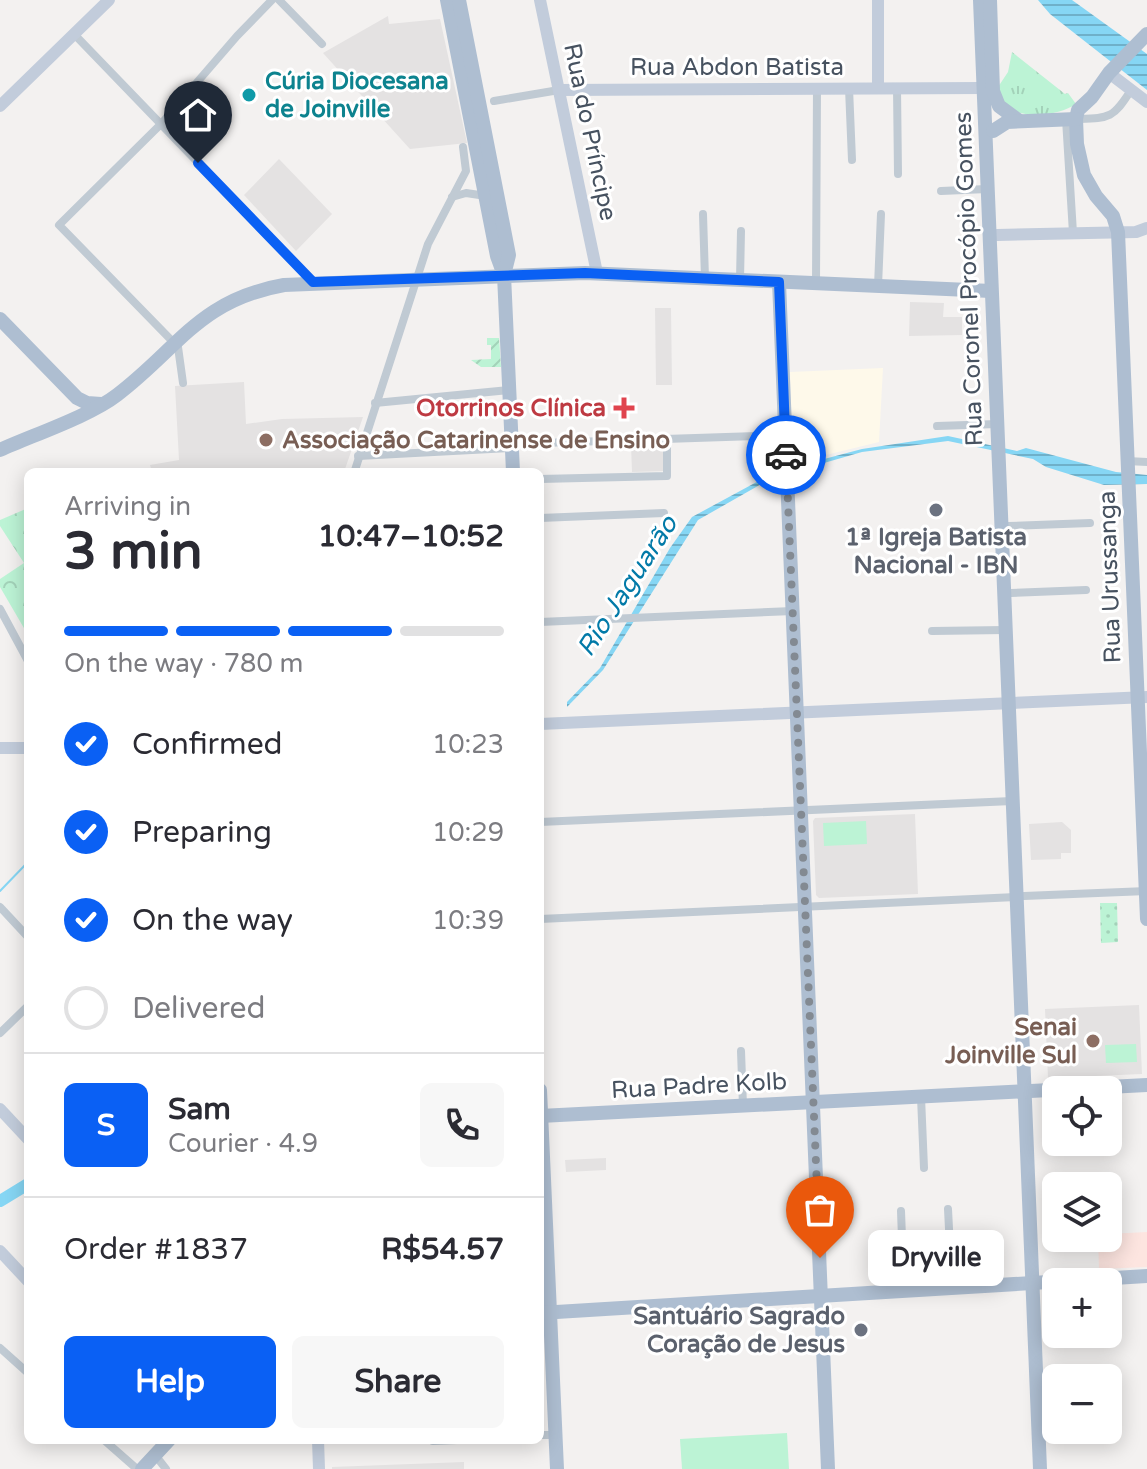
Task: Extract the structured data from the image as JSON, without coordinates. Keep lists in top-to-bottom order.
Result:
{
  "streets": {
    "main road": [
      "Rua Abdon Batista",
      "Rua do Príncipe",
      "Rua Coronel Procópio Gomes",
      "Rua Urussanga",
      "Rua Padre Kolb"
    ]
  },
  "crossings": [
    ["Rua Abdon Batista", "Rua do Príncipe"],
    ["Rua Abdon Batista", "Rua Coronel Procópio Gomes"],
    ["Rua Coronel Procópio Gomes", "Rua Padre Kolb"]
  ],
  "water": ["Rio Jaguarão"],
  "places": {
    "other": [
      "Cúria Diocesana de Joinville",
      "Associação Catarinense de Ensino",
      "1ª Igreja Batista Nacional - IBN",
      "Senai Joinville Sul",
      "Dryville",
      "Santuário Sagrado Coração de Jesus"
    ],
    "health": ["Otorrinos Clínica"]
  },
  "page": {
    "heading": ["3 min", "Arriving in", "10:47–10:52"],
    "panel": [
      "Sam",
      "Courier · 4.9",
      "Order #1837",
      "R$54.57"
    ],
    "bar": "On the way · 780 m",
    "list": [
      ["Confirmed", "10:23"],
      ["Preparing", "10:29"],
      ["On the way", "10:39"],
      "Delivered"
    ],
    "map_buttons": ["+", "−"],
    "round": "S",
    "bubble": "Dryville",
    "buttons": ["Help", "Share"]
  }
}
